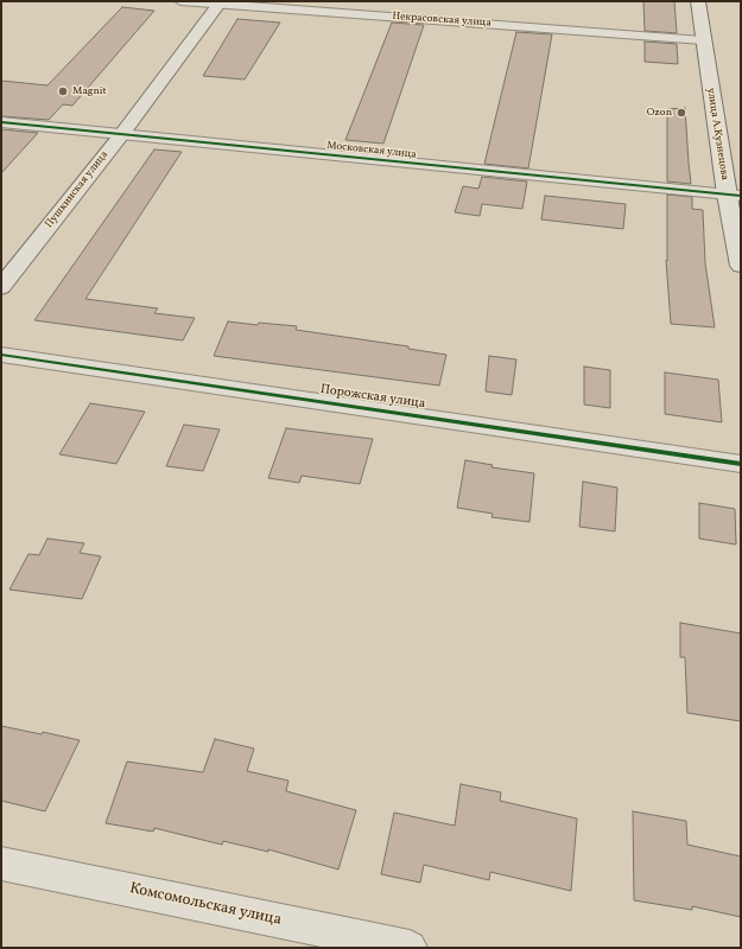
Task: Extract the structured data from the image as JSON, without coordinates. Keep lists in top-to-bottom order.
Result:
{
  "streets": {
    "main road": ["улица А.Кузнецова", "Пушкинская улица"],
    "street": [
      "Некрасовская улица",
      "Московская улица",
      "Порожская улица",
      "Комсомольская улица"
    ]
  },
  "crossings": [
    ["Некрасовская улица", "улица А.Кузнецова"],
    ["Некрасовская улица", "Пушкинская улица"],
    ["улица А.Кузнецова", "Московская улица"],
    ["Московская улица", "Пушкинская улица"]
  ],
  "places": ["Magnit", "Ozon"]
}
